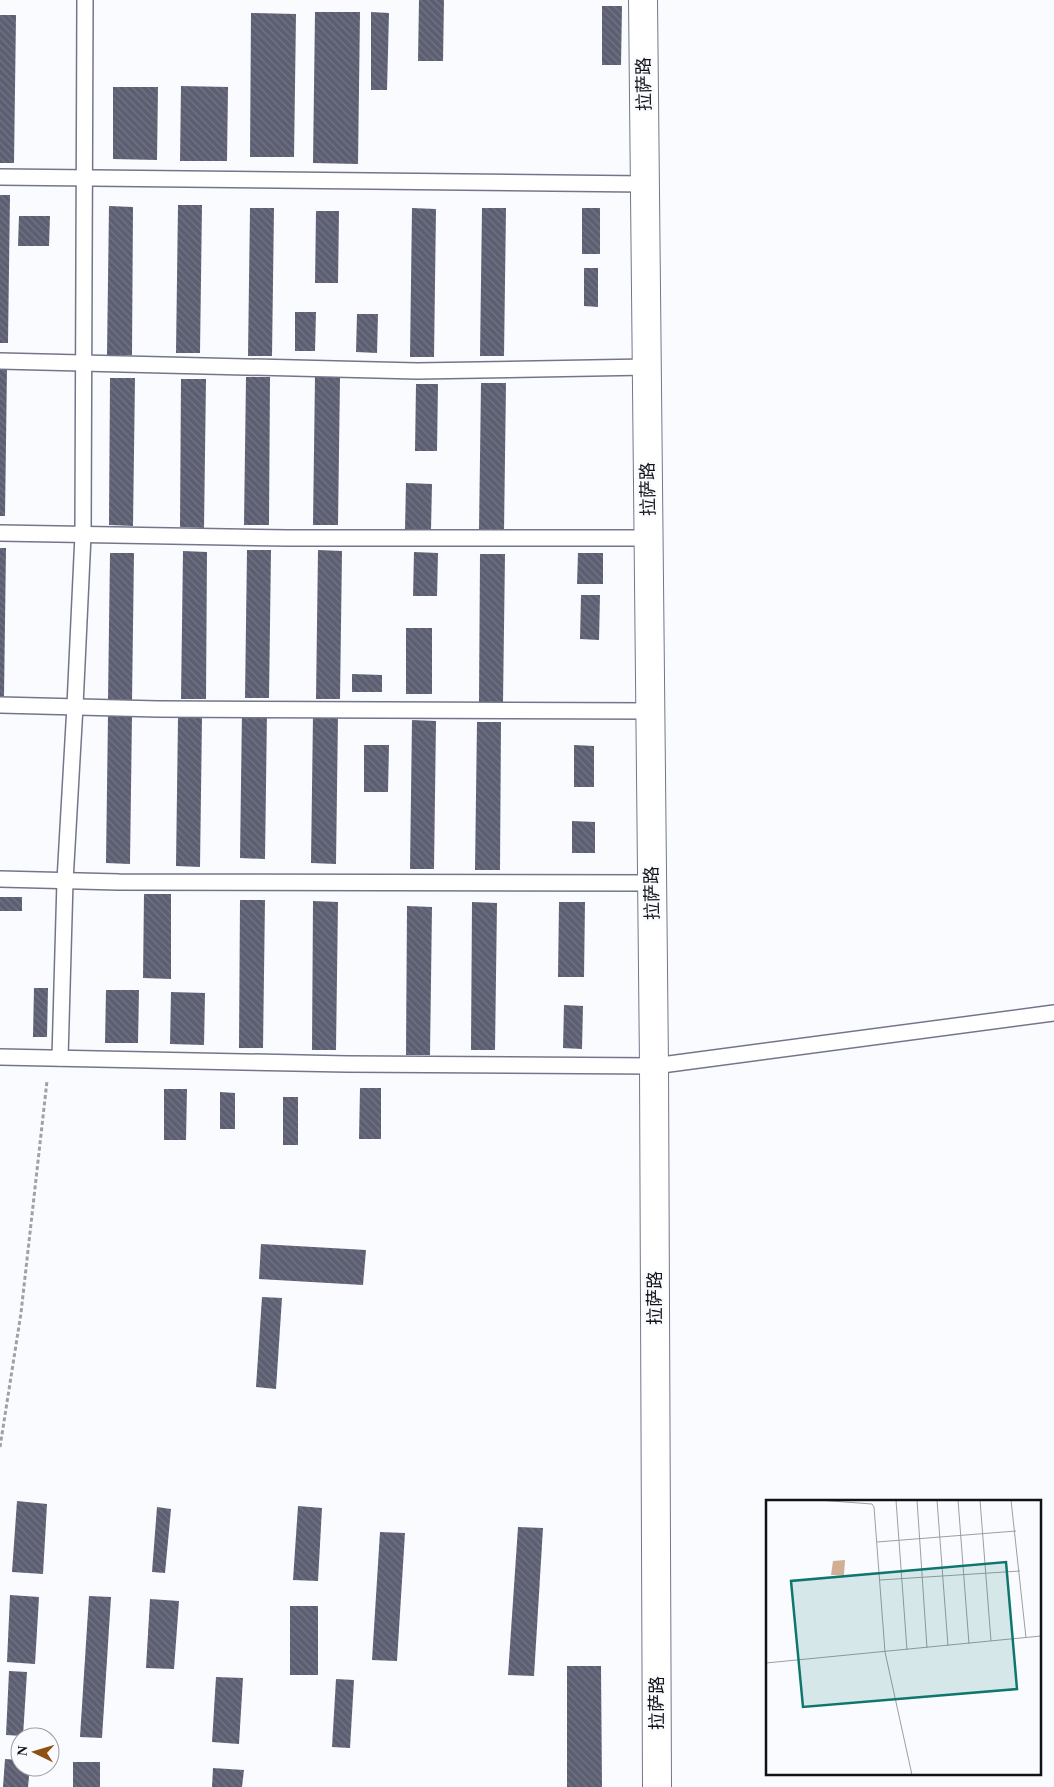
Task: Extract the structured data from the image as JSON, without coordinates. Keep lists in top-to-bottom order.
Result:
{
  "streets": {
    "street": ["拉萨路"]
  },
  "north": "left"
}
